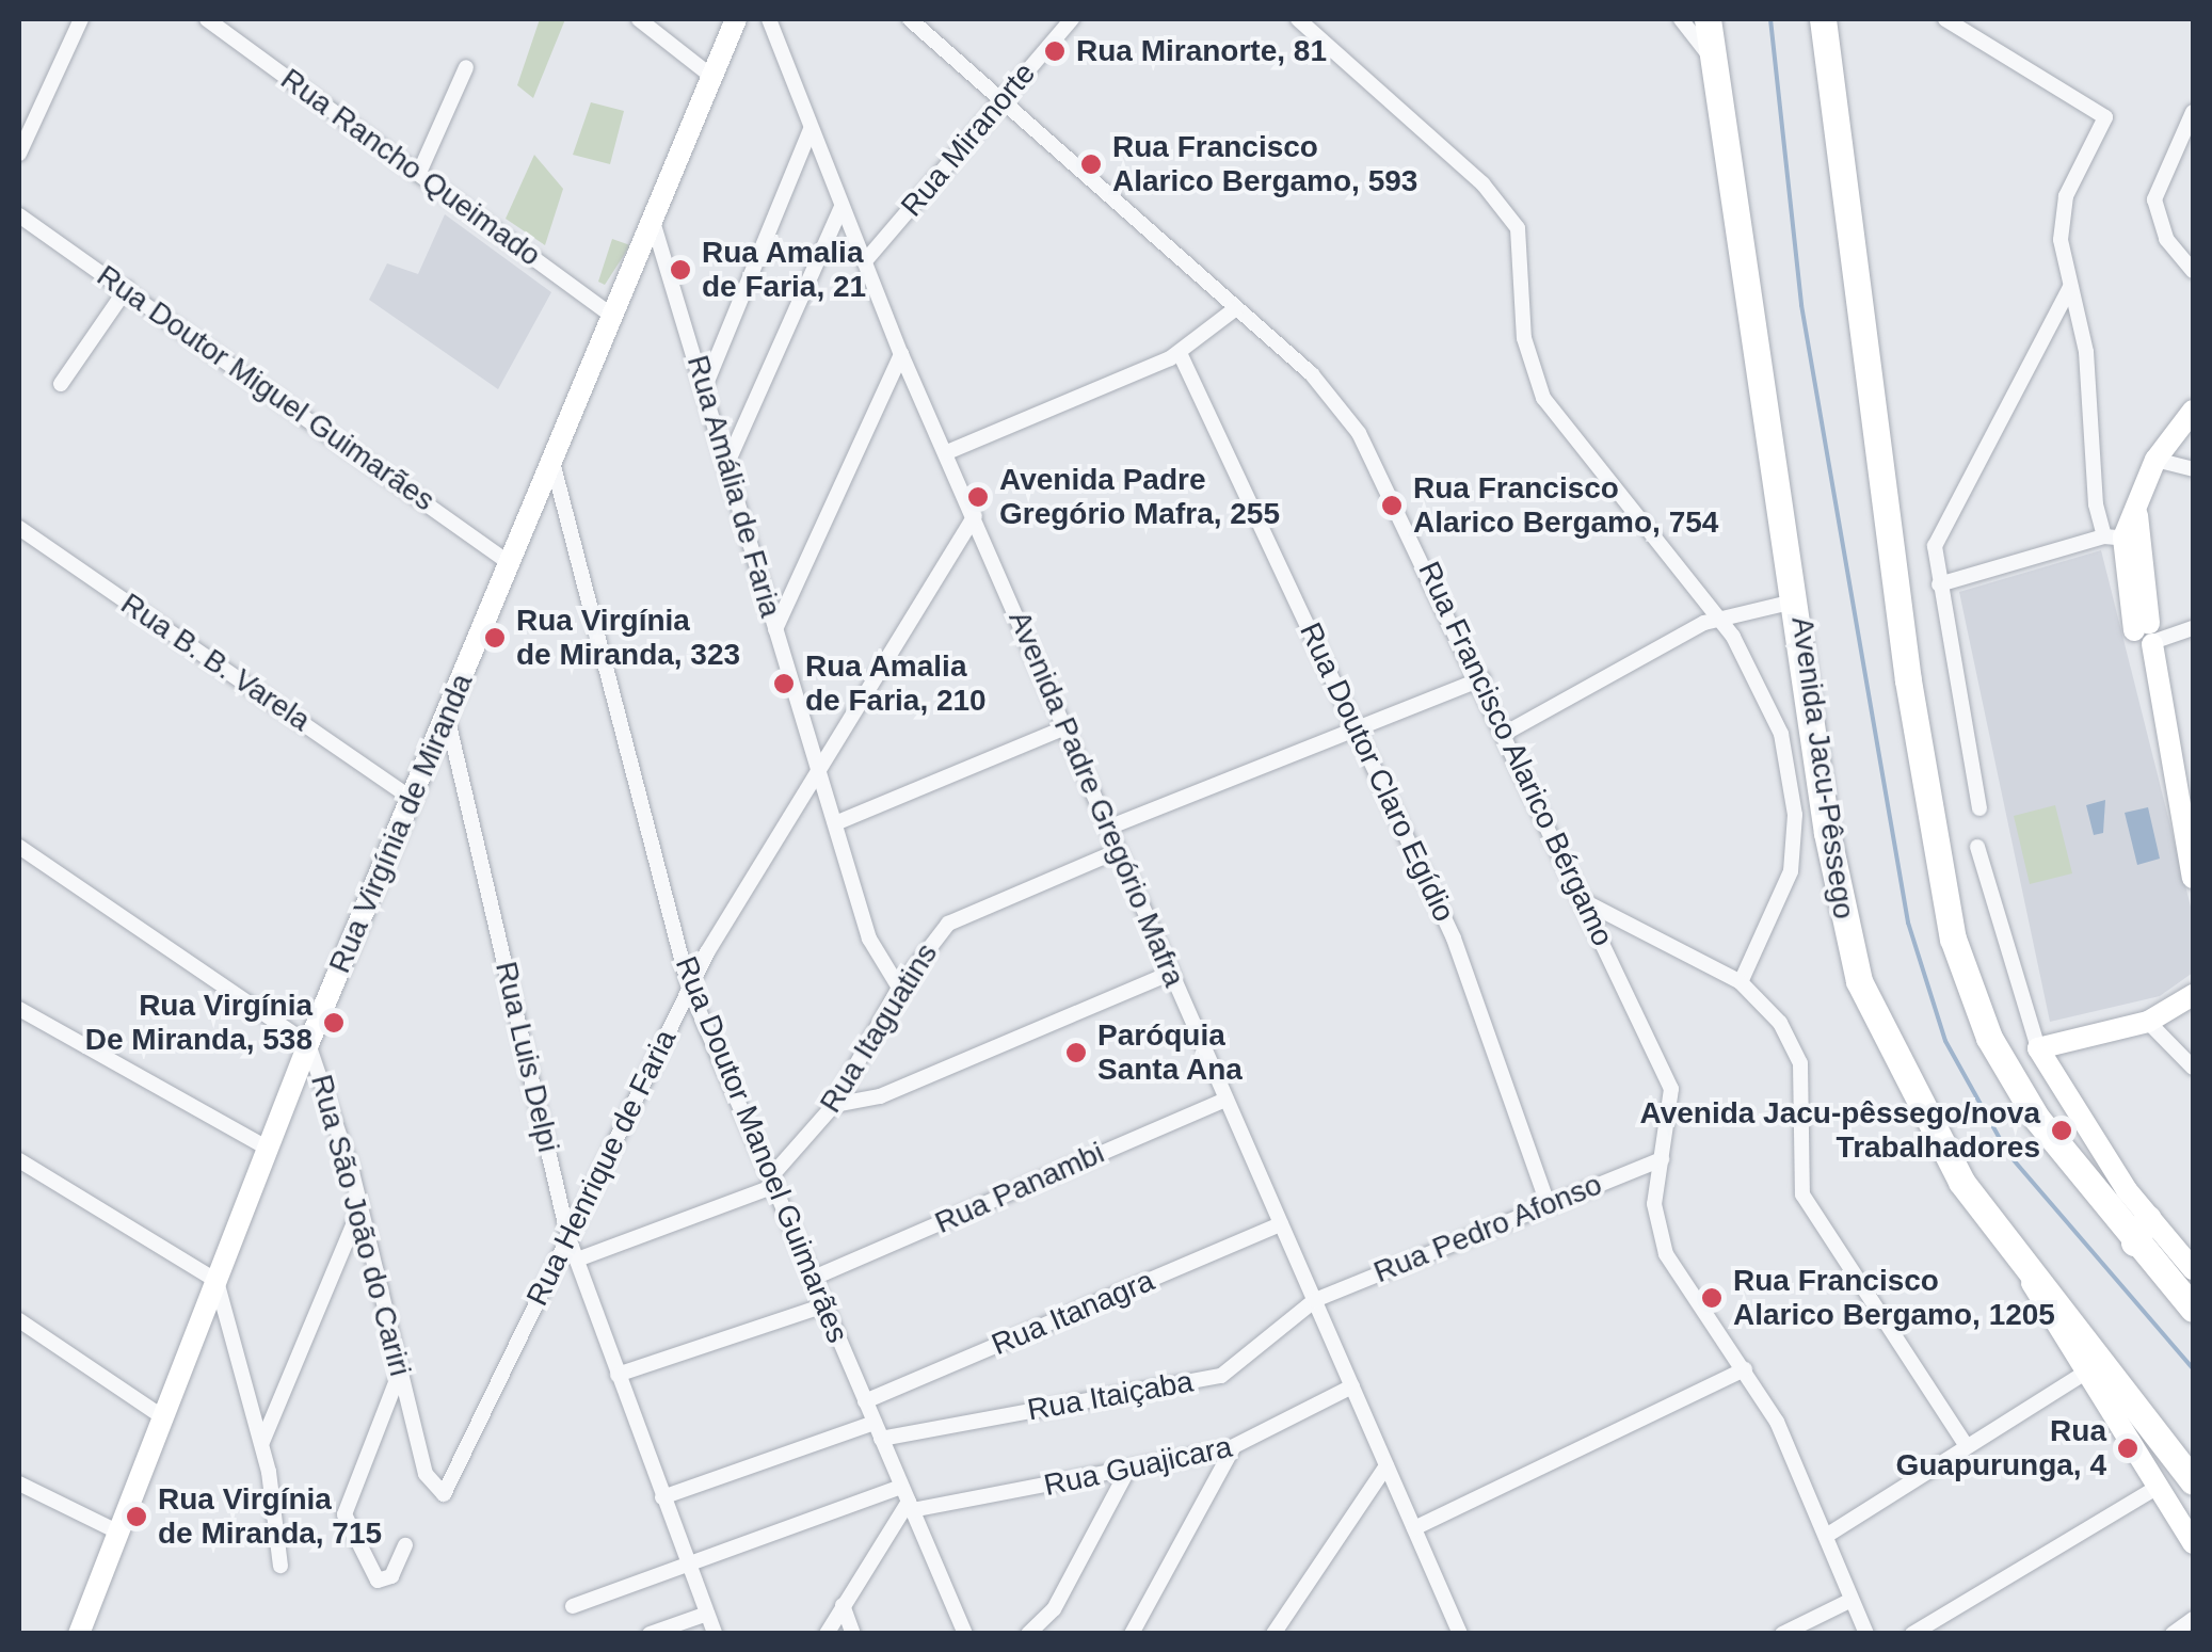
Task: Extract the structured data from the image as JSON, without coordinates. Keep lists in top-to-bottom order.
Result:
{
  "streets": {
    "highway": ["Avenida Jacu-Pêssego"],
    "street": [
      "Rua Miranorte",
      "Rua Rancho Queimado",
      "Rua Doutor Miguel Guimarães",
      "Rua Amália de Faria",
      "Rua B. B. Varela",
      "Rua Francisco Alarico Bérgamo",
      "Rua Doutor Claro Egídio",
      "Avenida Padre Gregório Mafra",
      "Rua Virgínia de Miranda",
      "Rua Itaguatins",
      "Rua Luis Delpi",
      "Rua Doutor Manoel Guimarães",
      "Rua Henrique de Faria",
      "Rua Panambi",
      "Rua São João do Cariri",
      "Rua Pedro Afonso",
      "Rua Itanagra",
      "Rua Itaiçaba",
      "Rua Guajicara"
    ]
  },
  "crossings": [
    ["Rua Miranorte", "Rua Francisco Alarico Bérgamo"],
    ["Rua Miranorte", "Avenida Padre Gregório Mafra"],
    ["Rua Rancho Queimado", "Rua Virgínia de Miranda"],
    ["Rua Doutor Miguel Guimarães", "Rua Virgínia de Miranda"],
    ["Rua Amália de Faria", "Rua Virgínia de Miranda"],
    ["Rua Amália de Faria", "Rua Itaguatins"],
    ["Rua Amália de Faria", "Rua Henrique de Faria"],
    ["Rua B. B. Varela", "Rua Virgínia de Miranda"],
    ["Rua Francisco Alarico Bérgamo", "Rua Pedro Afonso"],
    ["Rua Doutor Claro Egídio", "Rua Pedro Afonso"],
    ["Avenida Padre Gregório Mafra", "Rua Itaguatins"],
    ["Avenida Padre Gregório Mafra", "Rua Henrique de Faria"],
    ["Avenida Padre Gregório Mafra", "Rua Panambi"],
    ["Avenida Padre Gregório Mafra", "Rua Pedro Afonso"],
    ["Avenida Padre Gregório Mafra", "Rua Itanagra"],
    ["Avenida Padre Gregório Mafra", "Rua Itaiçaba"],
    ["Avenida Padre Gregório Mafra", "Rua Guajicara"],
    ["Rua Virgínia de Miranda", "Rua Luis Delpi"],
    ["Rua Virgínia de Miranda", "Rua Doutor Manoel Guimarães"],
    ["Rua Virgínia de Miranda", "Rua São João do Cariri"],
    ["Rua Itaguatins", "Rua Doutor Manoel Guimarães"],
    ["Rua Luis Delpi", "Rua Henrique de Faria"],
    ["Rua Luis Delpi", "Rua Itaiçaba"],
    ["Rua Luis Delpi", "Rua Guajicara"],
    ["Rua Doutor Manoel Guimarães", "Rua Henrique de Faria"],
    ["Rua Doutor Manoel Guimarães", "Rua Panambi"],
    ["Rua Doutor Manoel Guimarães", "Rua Itanagra"],
    ["Rua Doutor Manoel Guimarães", "Rua Itaiçaba"],
    ["Rua Doutor Manoel Guimarães", "Rua Guajicara"],
    ["Rua Henrique de Faria", "Rua São João do Cariri"],
    ["Rua Pedro Afonso", "Rua Itaiçaba"]
  ],
  "places": [
    "Rua Miranorte, 81",
    "Rua Francisco Alarico Bergamo, 593",
    "Rua Amalia de Faria, 21",
    "Avenida Padre Gregório Mafra, 255",
    "Rua Francisco Alarico Bergamo, 754",
    "Rua Virgínia de Miranda, 323",
    "Rua Amalia de Faria, 210",
    "Rua Virgínia De Miranda, 538",
    "Paróquia Santa Ana",
    "Avenida Jacu-pêssego/nova Trabalhadores",
    "Rua Francisco Alarico Bergamo, 1205",
    "Rua Guapurunga, 4",
    "Rua Virgínia de Miranda, 715"
  ]
}
